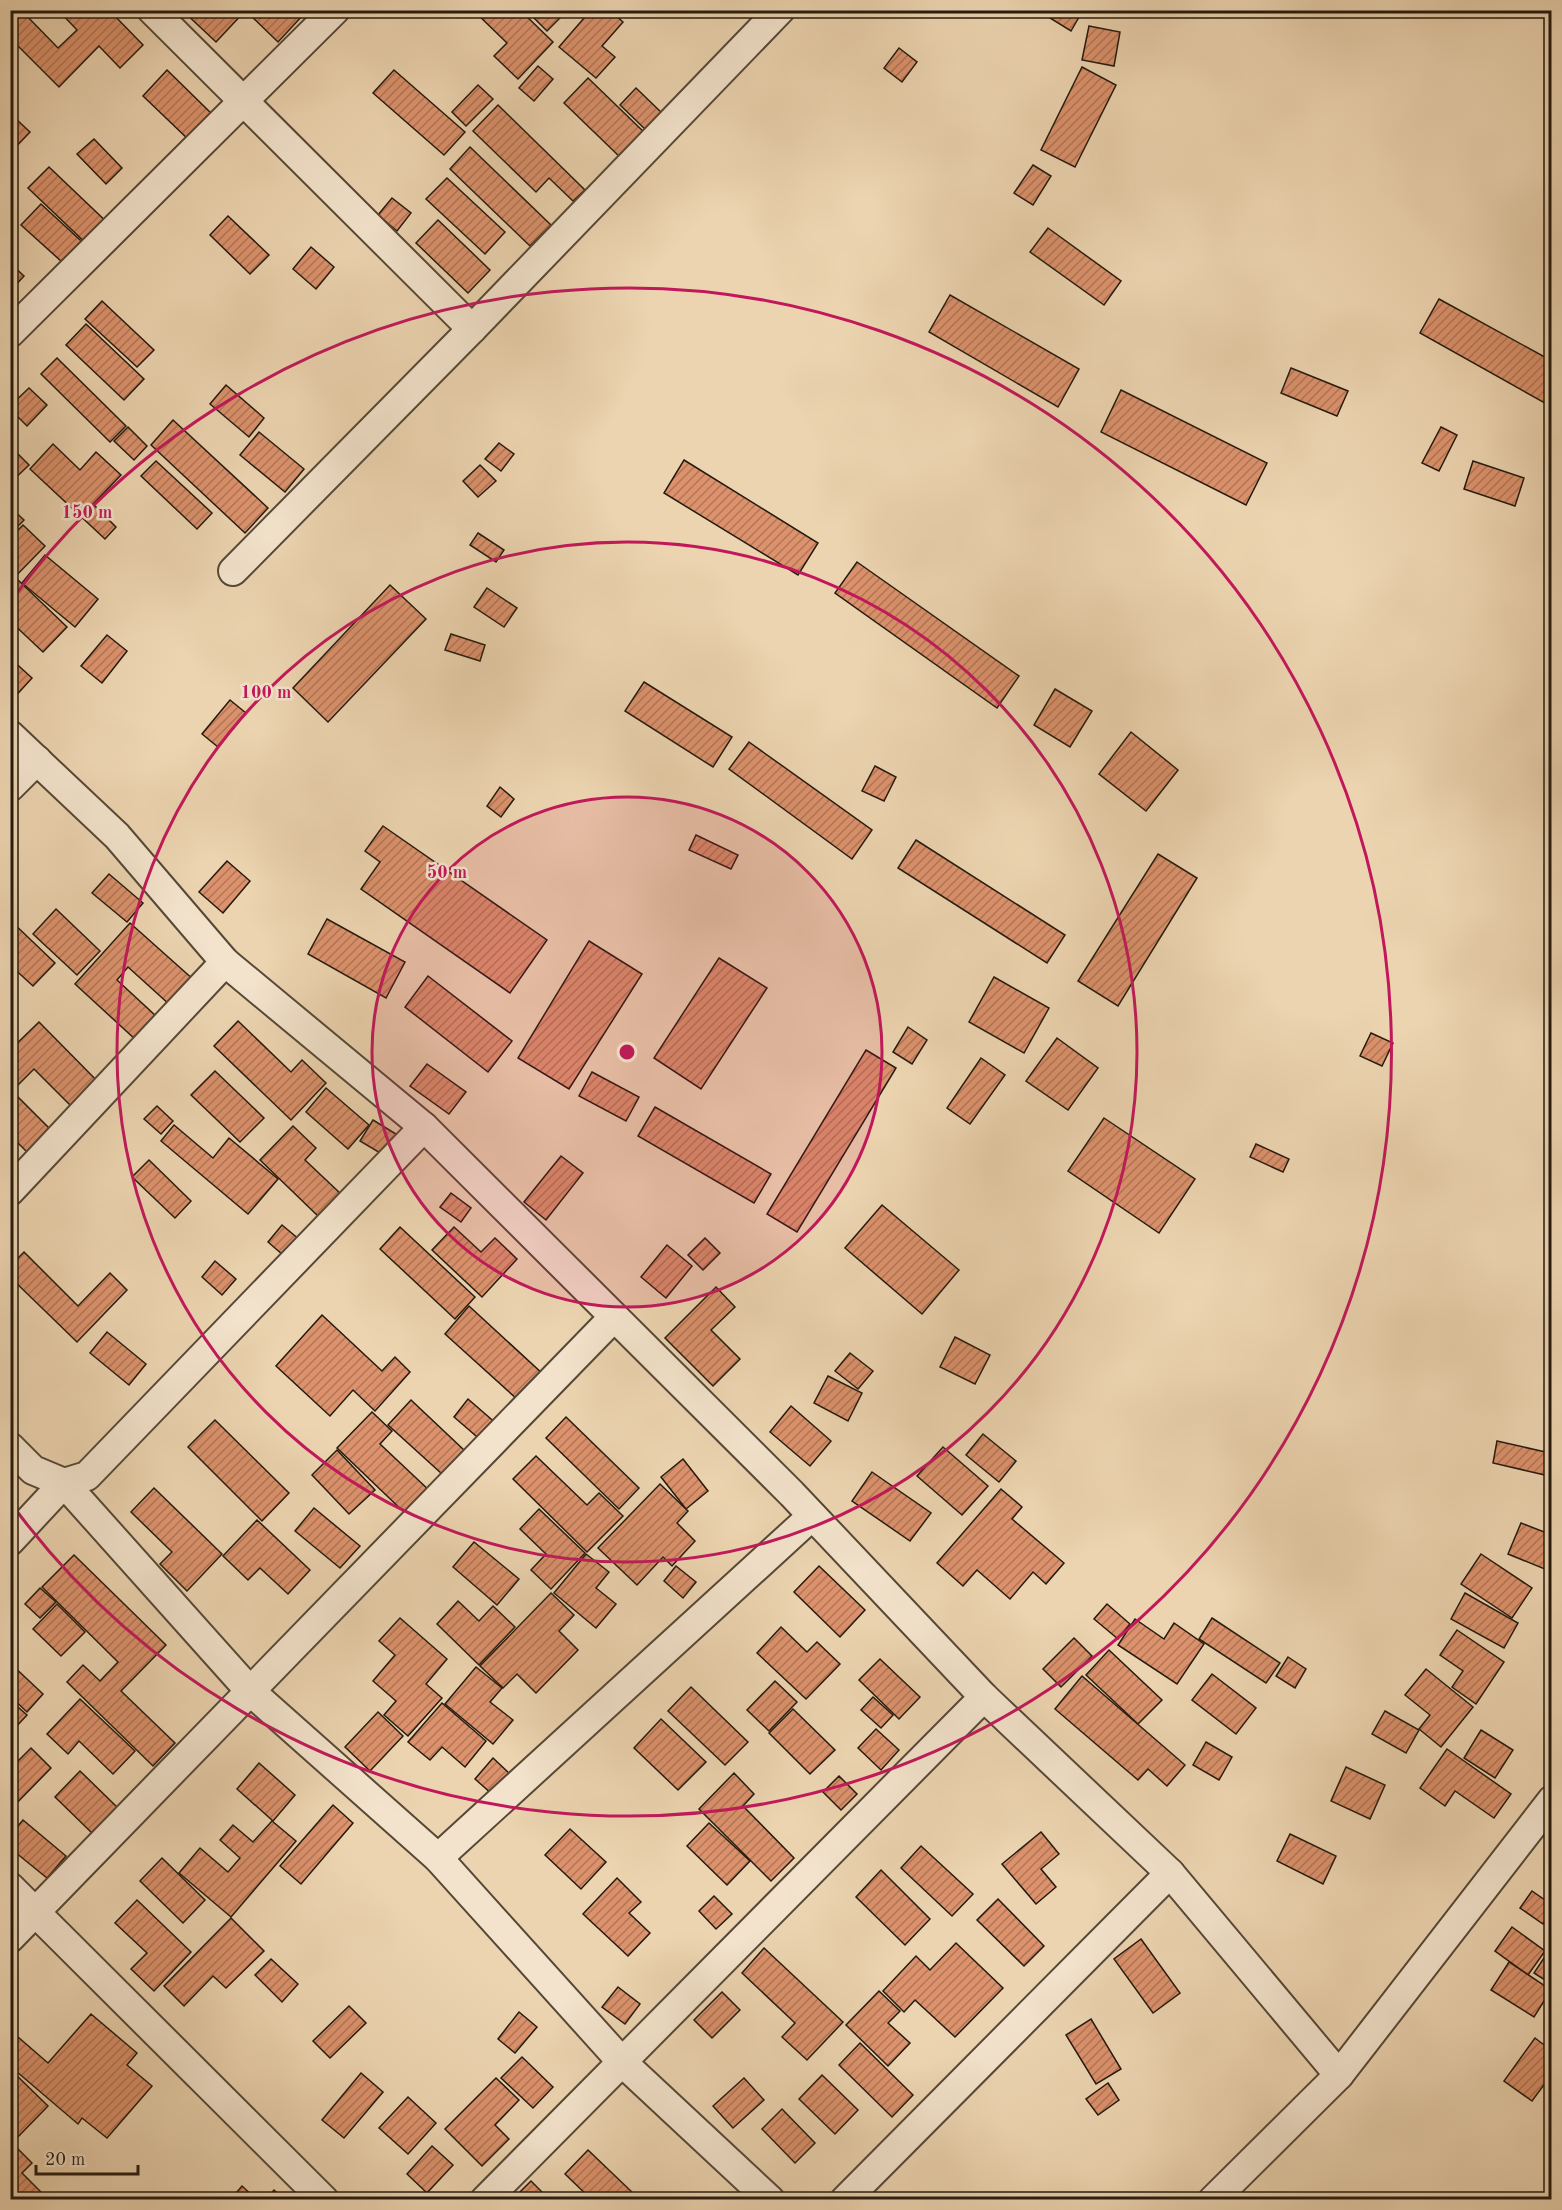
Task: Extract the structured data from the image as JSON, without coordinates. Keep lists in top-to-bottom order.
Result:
{
  "scale_bar": "20 m",
  "rings": ["150 m", "100 m", "50 m"]
}
